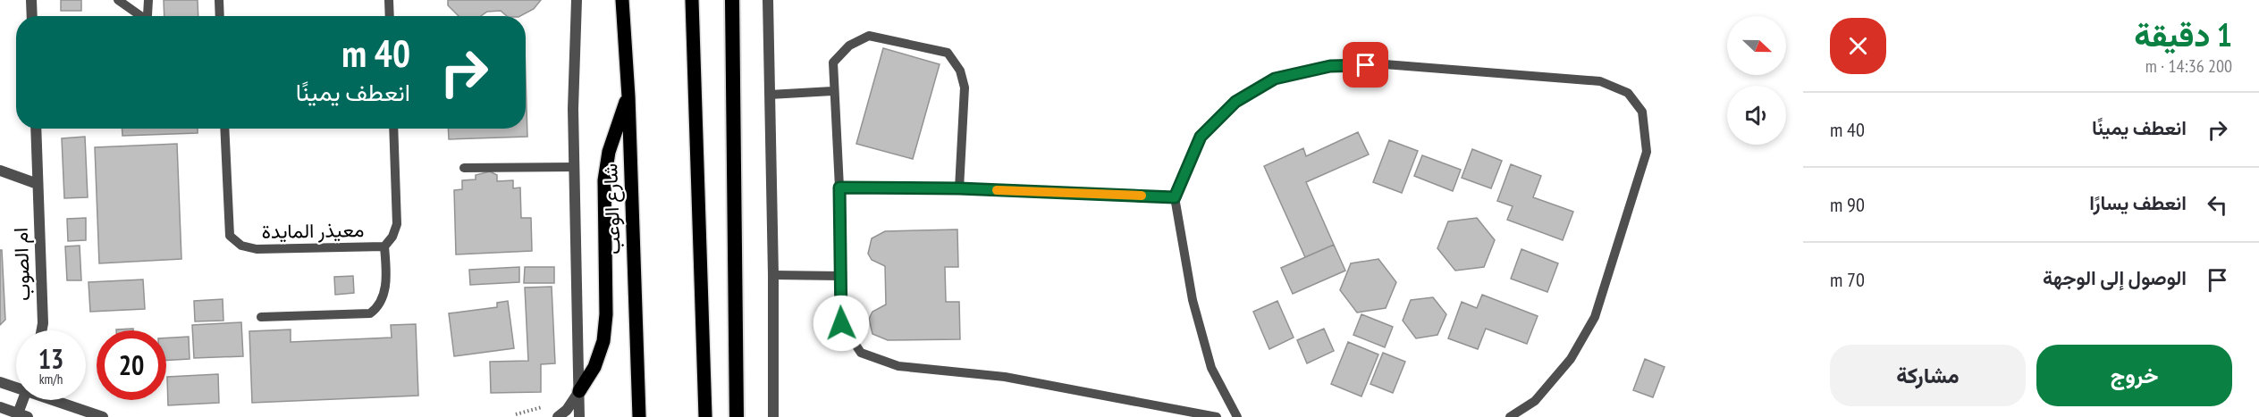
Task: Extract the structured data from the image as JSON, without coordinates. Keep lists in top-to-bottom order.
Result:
{
  "streets": {
    "main road": ["شارع الوعب"],
    "street": ["ام الصوب"],
    "lane": ["معيذر المايدة"]
  },
  "north": "right",
  "page": {
    "heading": ["1 دقيقة", "200 m · 14:36"],
    "turn": ["40 m", "انعطف يمينًا"],
    "list": [
      {
        "name": "انعطف يمينًا",
        "value": "40 m"
      },
      {
        "name": "انعطف يسارًا",
        "value": "90 m"
      },
      {
        "name": "الوصول إلى الوجهة",
        "value": "70 m"
      }
    ],
    "speed": "13 km/h",
    "limit": "20",
    "buttons": ["خروج", "مشاركة"]
  }
}
